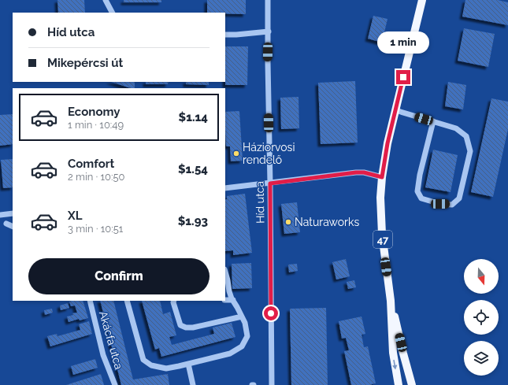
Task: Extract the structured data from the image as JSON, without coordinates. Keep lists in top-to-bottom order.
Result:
{
  "streets": {
    "main road": ["47"],
    "street": ["Híd utca", "Akácfa utca"]
  },
  "places": ["Háziorvosi rendelő", "Naturaworks"],
  "north": "bottom",
  "page": {
    "banner": ["Híd utca", "Mikepércsi út"],
    "bubble": "1 min",
    "list": [
      {
        "name": "Economy",
        "note": "1 min · 10:49",
        "value": "$1.14"
      },
      {
        "name": "Comfort",
        "note": "2 min · 10:50",
        "value": "$1.54"
      },
      {
        "name": "XL",
        "note": "3 min · 10:51",
        "value": "$1.93"
      }
    ],
    "buttons": "Confirm"
  }
}
